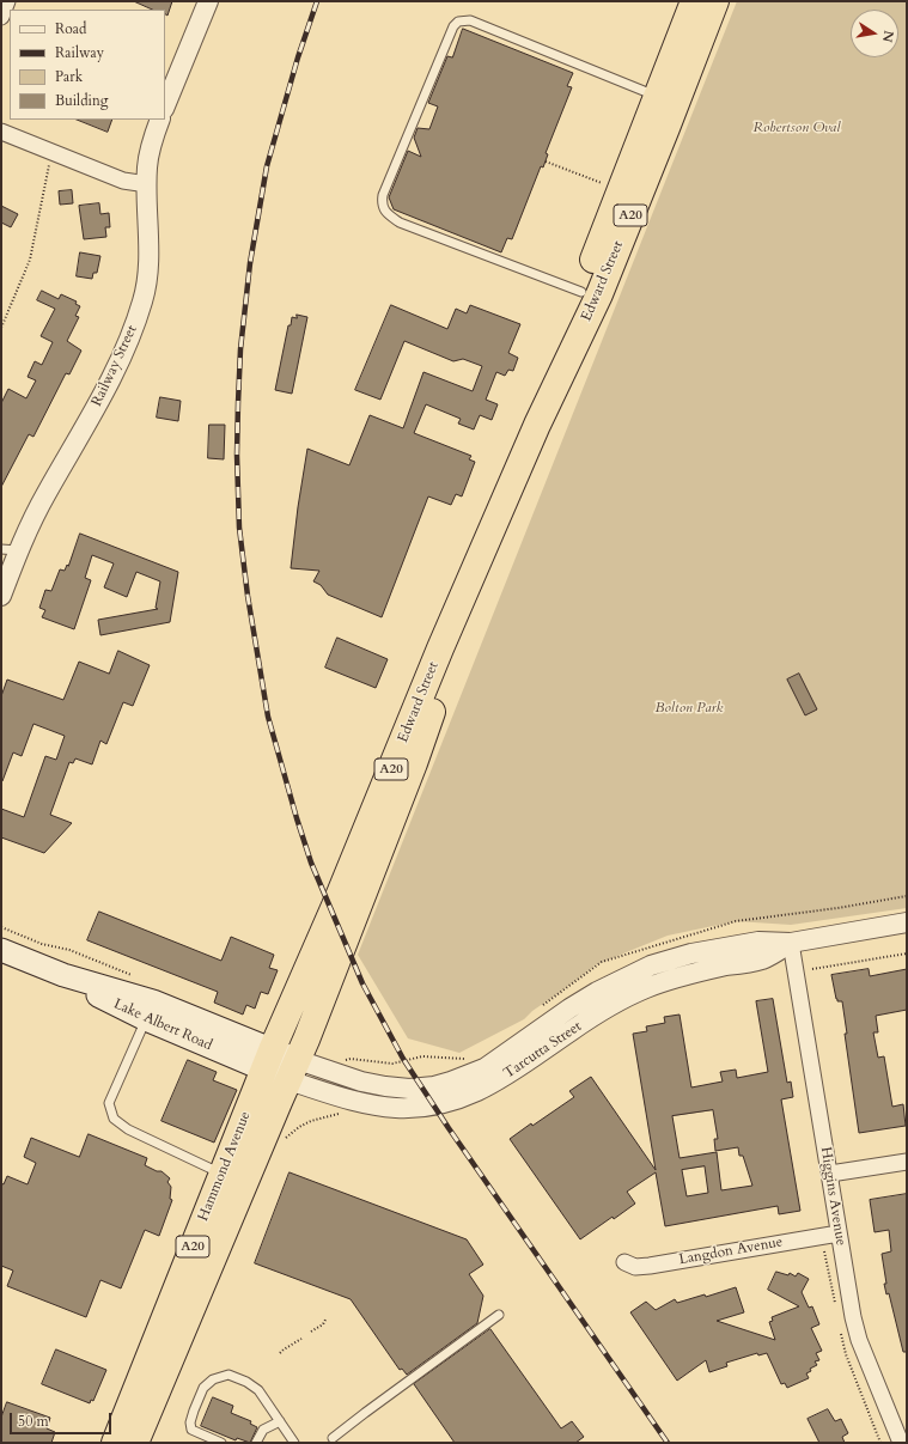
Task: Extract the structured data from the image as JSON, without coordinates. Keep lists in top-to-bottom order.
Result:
{
  "streets": {
    "highway": ["A20", "Edward Street", "Hammond Avenue"],
    "main road": ["Lake Albert Road"],
    "street": [
      "Railway Street",
      "Tarcutta Street",
      "Higgins Avenue",
      "Langdon Avenue"
    ]
  },
  "crossings": [
    ["Edward Street", "Lake Albert Road"],
    ["Edward Street", "Tarcutta Street"],
    ["Edward Street", "Hammond Avenue"],
    ["Lake Albert Road", "Tarcutta Street"],
    ["Lake Albert Road", "Hammond Avenue"],
    ["Tarcutta Street", "Hammond Avenue"],
    ["Tarcutta Street", "Higgins Avenue"],
    ["Higgins Avenue", "Langdon Avenue"]
  ],
  "parks": ["Robertson Oval", "Bolton Park"],
  "legend": [
    "Road",
    "Railway",
    "Park",
    "Building"
  ],
  "scale_bar": "50 m",
  "north": "right"
}
